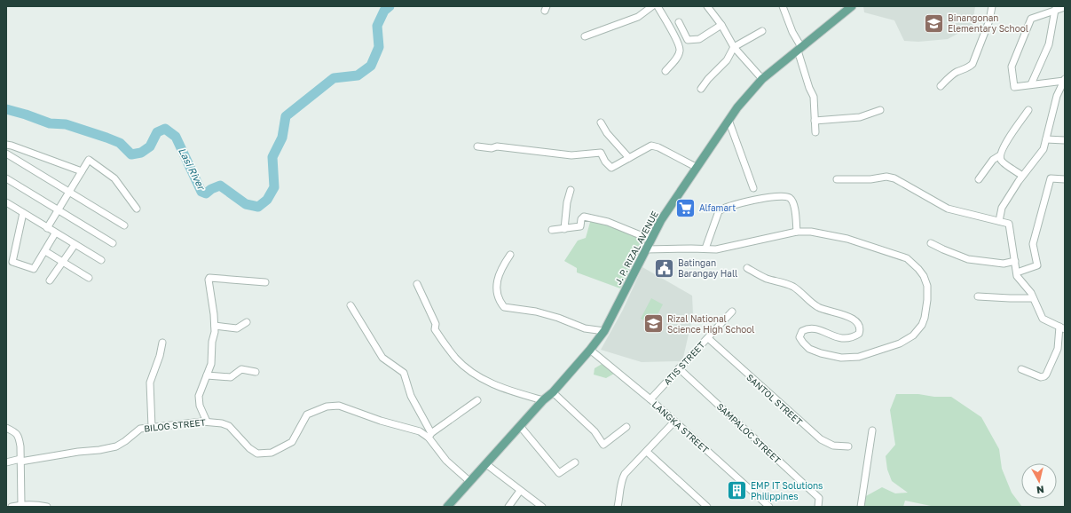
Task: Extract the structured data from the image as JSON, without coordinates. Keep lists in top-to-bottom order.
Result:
{
  "streets": {
    "main road": ["J. P. RIZAL AVENUE"],
    "street": [
      "ATIS STREET",
      "SANTOL STREET",
      "BILOG STREET",
      "LANGKA STREET",
      "SAMPALOC STREET"
    ]
  },
  "crossings": [
    ["J. P. RIZAL AVENUE", "LANGKA STREET"],
    ["ATIS STREET", "SANTOL STREET"],
    ["ATIS STREET", "LANGKA STREET"],
    ["ATIS STREET", "SAMPALOC STREET"]
  ],
  "water": ["Lasi River"],
  "places": {
    "school or university": ["Binangonan Elementary School", "Rizal National Science High School"],
    "supermarket": ["Alfamart"],
    "public building": ["Batingan Barangay Hall"],
    "building": ["EMP IT Solutions Philippines"]
  },
  "north": "bottom"
}
